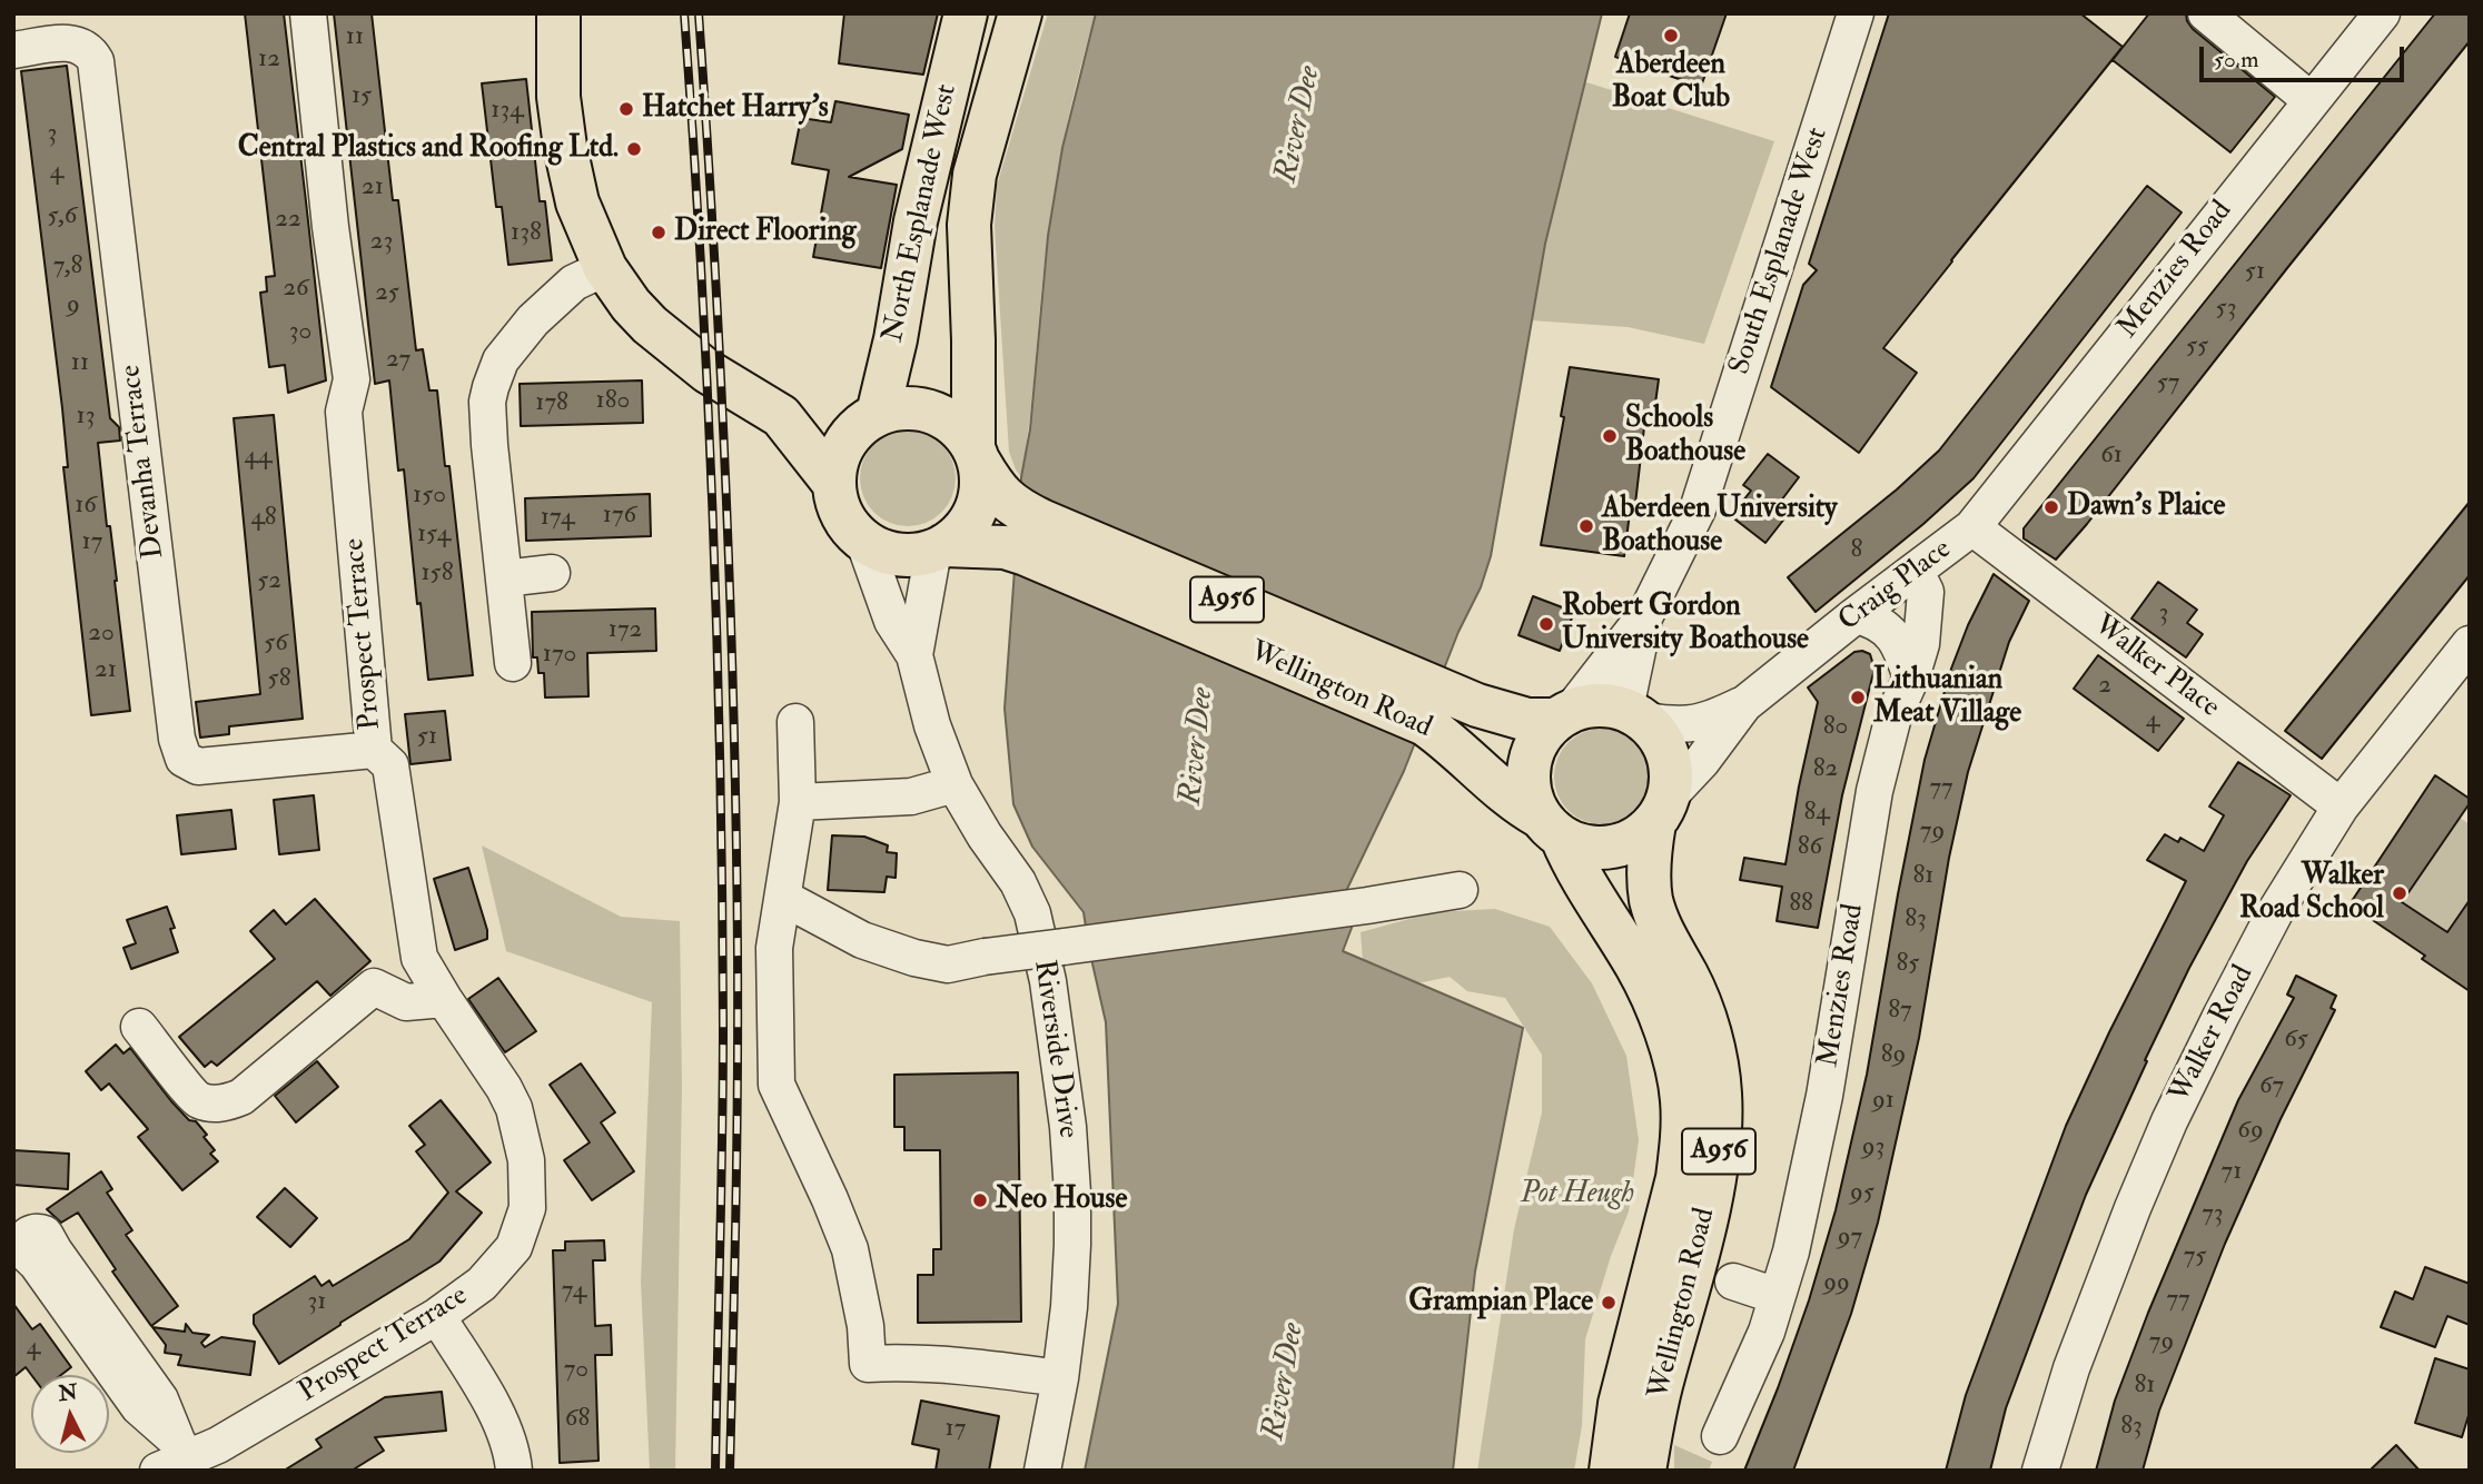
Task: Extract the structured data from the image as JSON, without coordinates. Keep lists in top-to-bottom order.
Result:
{
  "streets": {
    "main road": ["North Esplanade West", "A956", "Wellington Road"],
    "street": [
      "South Esplanade West",
      "Menzies Road",
      "Devanha Terrace",
      "Craig Place",
      "Prospect Terrace",
      "Walker Place",
      "Walker Road",
      "Riverside Drive"
    ]
  },
  "crossings": [
    ["North Esplanade West", "A956"],
    ["North Esplanade West", "Wellington Road"],
    ["South Esplanade West", "Craig Place"],
    ["South Esplanade West", "A956"],
    ["South Esplanade West", "Wellington Road"],
    ["Menzies Road", "Craig Place"],
    ["Menzies Road", "Walker Place"],
    ["Devanha Terrace", "Prospect Terrace"],
    ["Craig Place", "A956"],
    ["Craig Place", "Walker Place"],
    ["Craig Place", "Wellington Road"],
    ["A956", "Wellington Road"],
    ["Walker Place", "Walker Road"]
  ],
  "water": ["River Dee"],
  "parks": ["Pot Heugh"],
  "places": [
    "Aberdeen Boat Club",
    "Hatchet Harry's",
    "Central Plastics and Roofing Ltd.",
    "Direct Flooring",
    "Schools Boathouse",
    "Dawn's Plaice",
    "Aberdeen University Boathouse",
    "Robert Gordon University Boathouse",
    "Lithuanian Meat Village",
    "Walker Road School",
    "Neo House",
    "Grampian Place"
  ],
  "house_numbers": [
    "11",
    "12",
    "15",
    "134",
    "3",
    "4",
    "21",
    "5,6",
    "22",
    "138",
    "23",
    "7,8",
    "51",
    "26",
    "25",
    "9",
    "53",
    "30",
    "55",
    "27",
    "11",
    "57",
    "180",
    "178",
    "13",
    "61",
    "44",
    "150",
    "16",
    "176",
    "48",
    "174",
    "154",
    "17",
    "8",
    "158",
    "52",
    "3",
    "172",
    "20",
    "56",
    "170",
    "21",
    "58",
    "2",
    "4",
    "80",
    "51",
    "82",
    "77",
    "84",
    "79",
    "86",
    "81",
    "88",
    "83",
    "85",
    "87",
    "65",
    "89",
    "67",
    "91",
    "69",
    "93",
    "71",
    "95",
    "73",
    "97",
    "75",
    "99",
    "74",
    "77",
    "31",
    "79",
    "4",
    "70",
    "81",
    "68",
    "83",
    "17"
  ],
  "scale_bar": "50 m",
  "north": "top"
}
